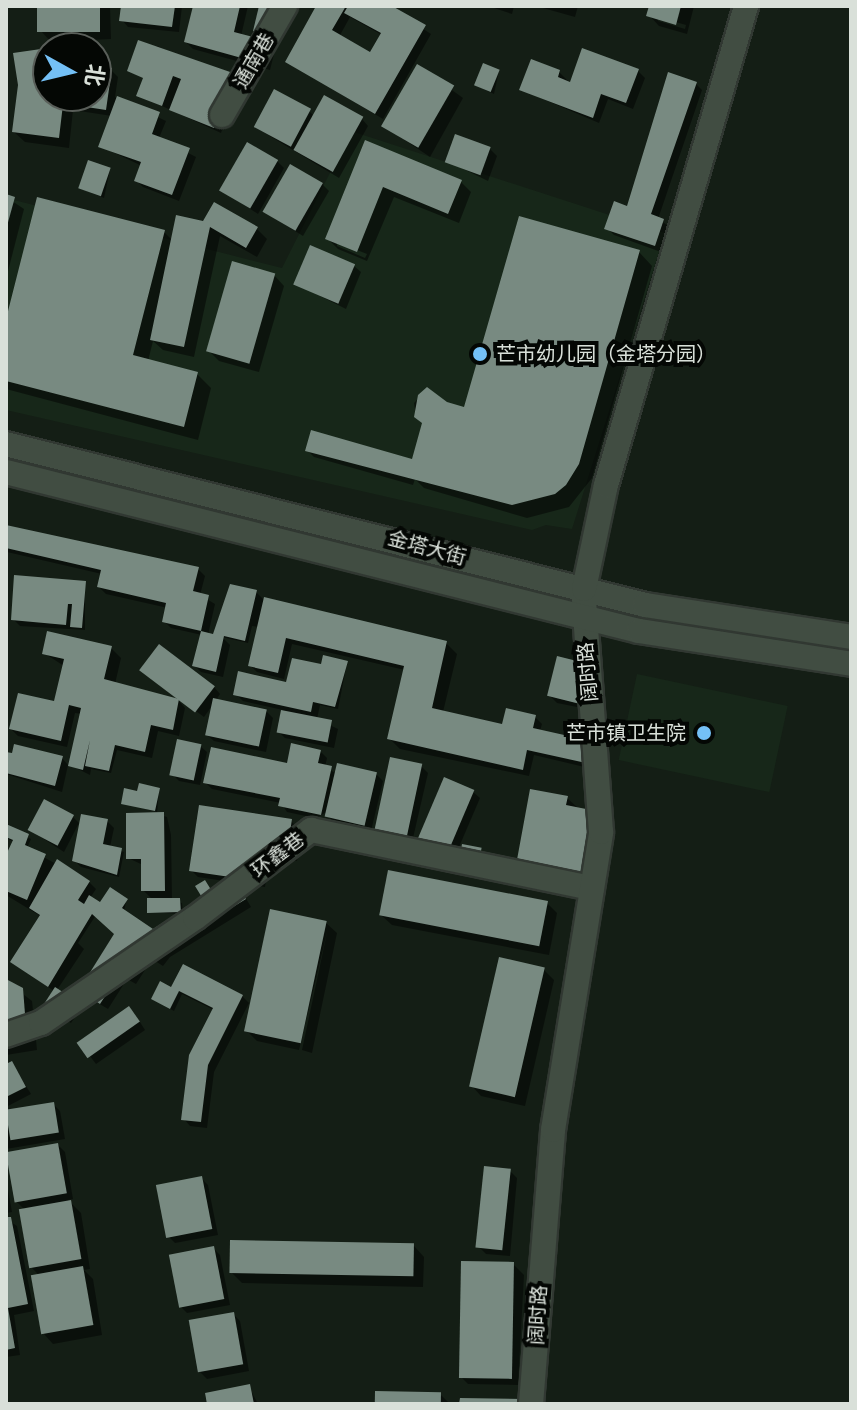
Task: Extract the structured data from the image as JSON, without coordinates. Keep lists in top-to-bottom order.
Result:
{
  "streets": {
    "main road": [
      "通南巷",
      "金塔大街",
      "阔时路",
      "环鑫巷"
    ]
  },
  "crossings": [
    ["金塔大街", "阔时路"],
    ["阔时路", "环鑫巷"]
  ],
  "places": ["芒市幼儿园（金塔分园）", "芒市镇卫生院"],
  "north": "right"
}
